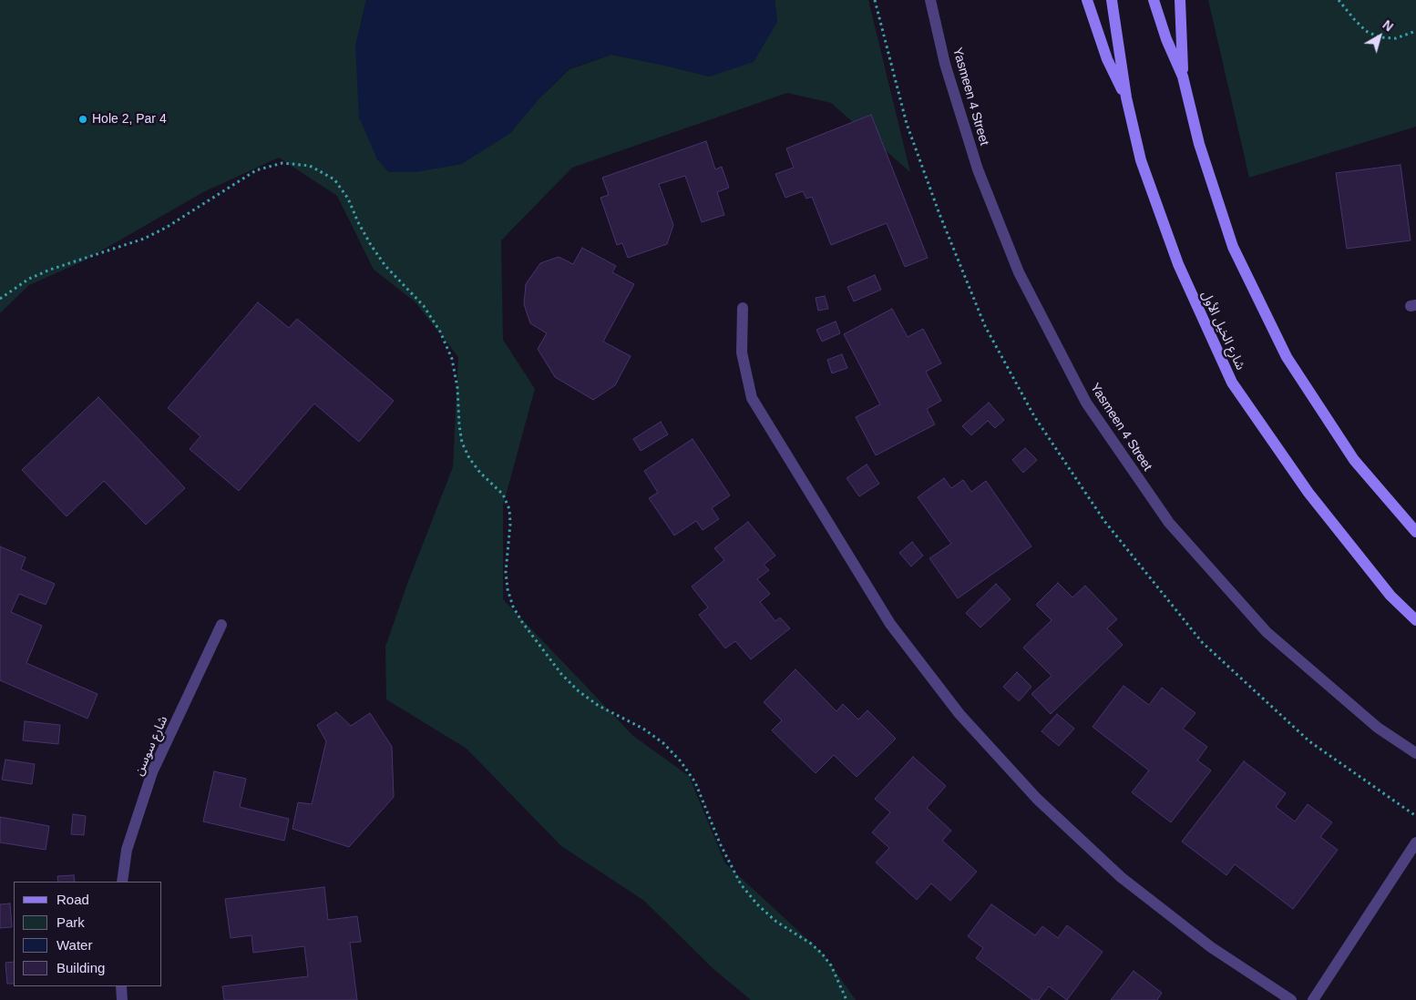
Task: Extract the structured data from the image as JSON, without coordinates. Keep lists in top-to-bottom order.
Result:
{
  "streets": {
    "main road": ["شارع الخيل الأول"],
    "street": ["Yasmeen 4 Street", "شارع سوسن"]
  },
  "places": ["Hole 2, Par 4"],
  "legend": [
    "Road",
    "Park",
    "Water",
    "Building"
  ],
  "north": "top right"
}
